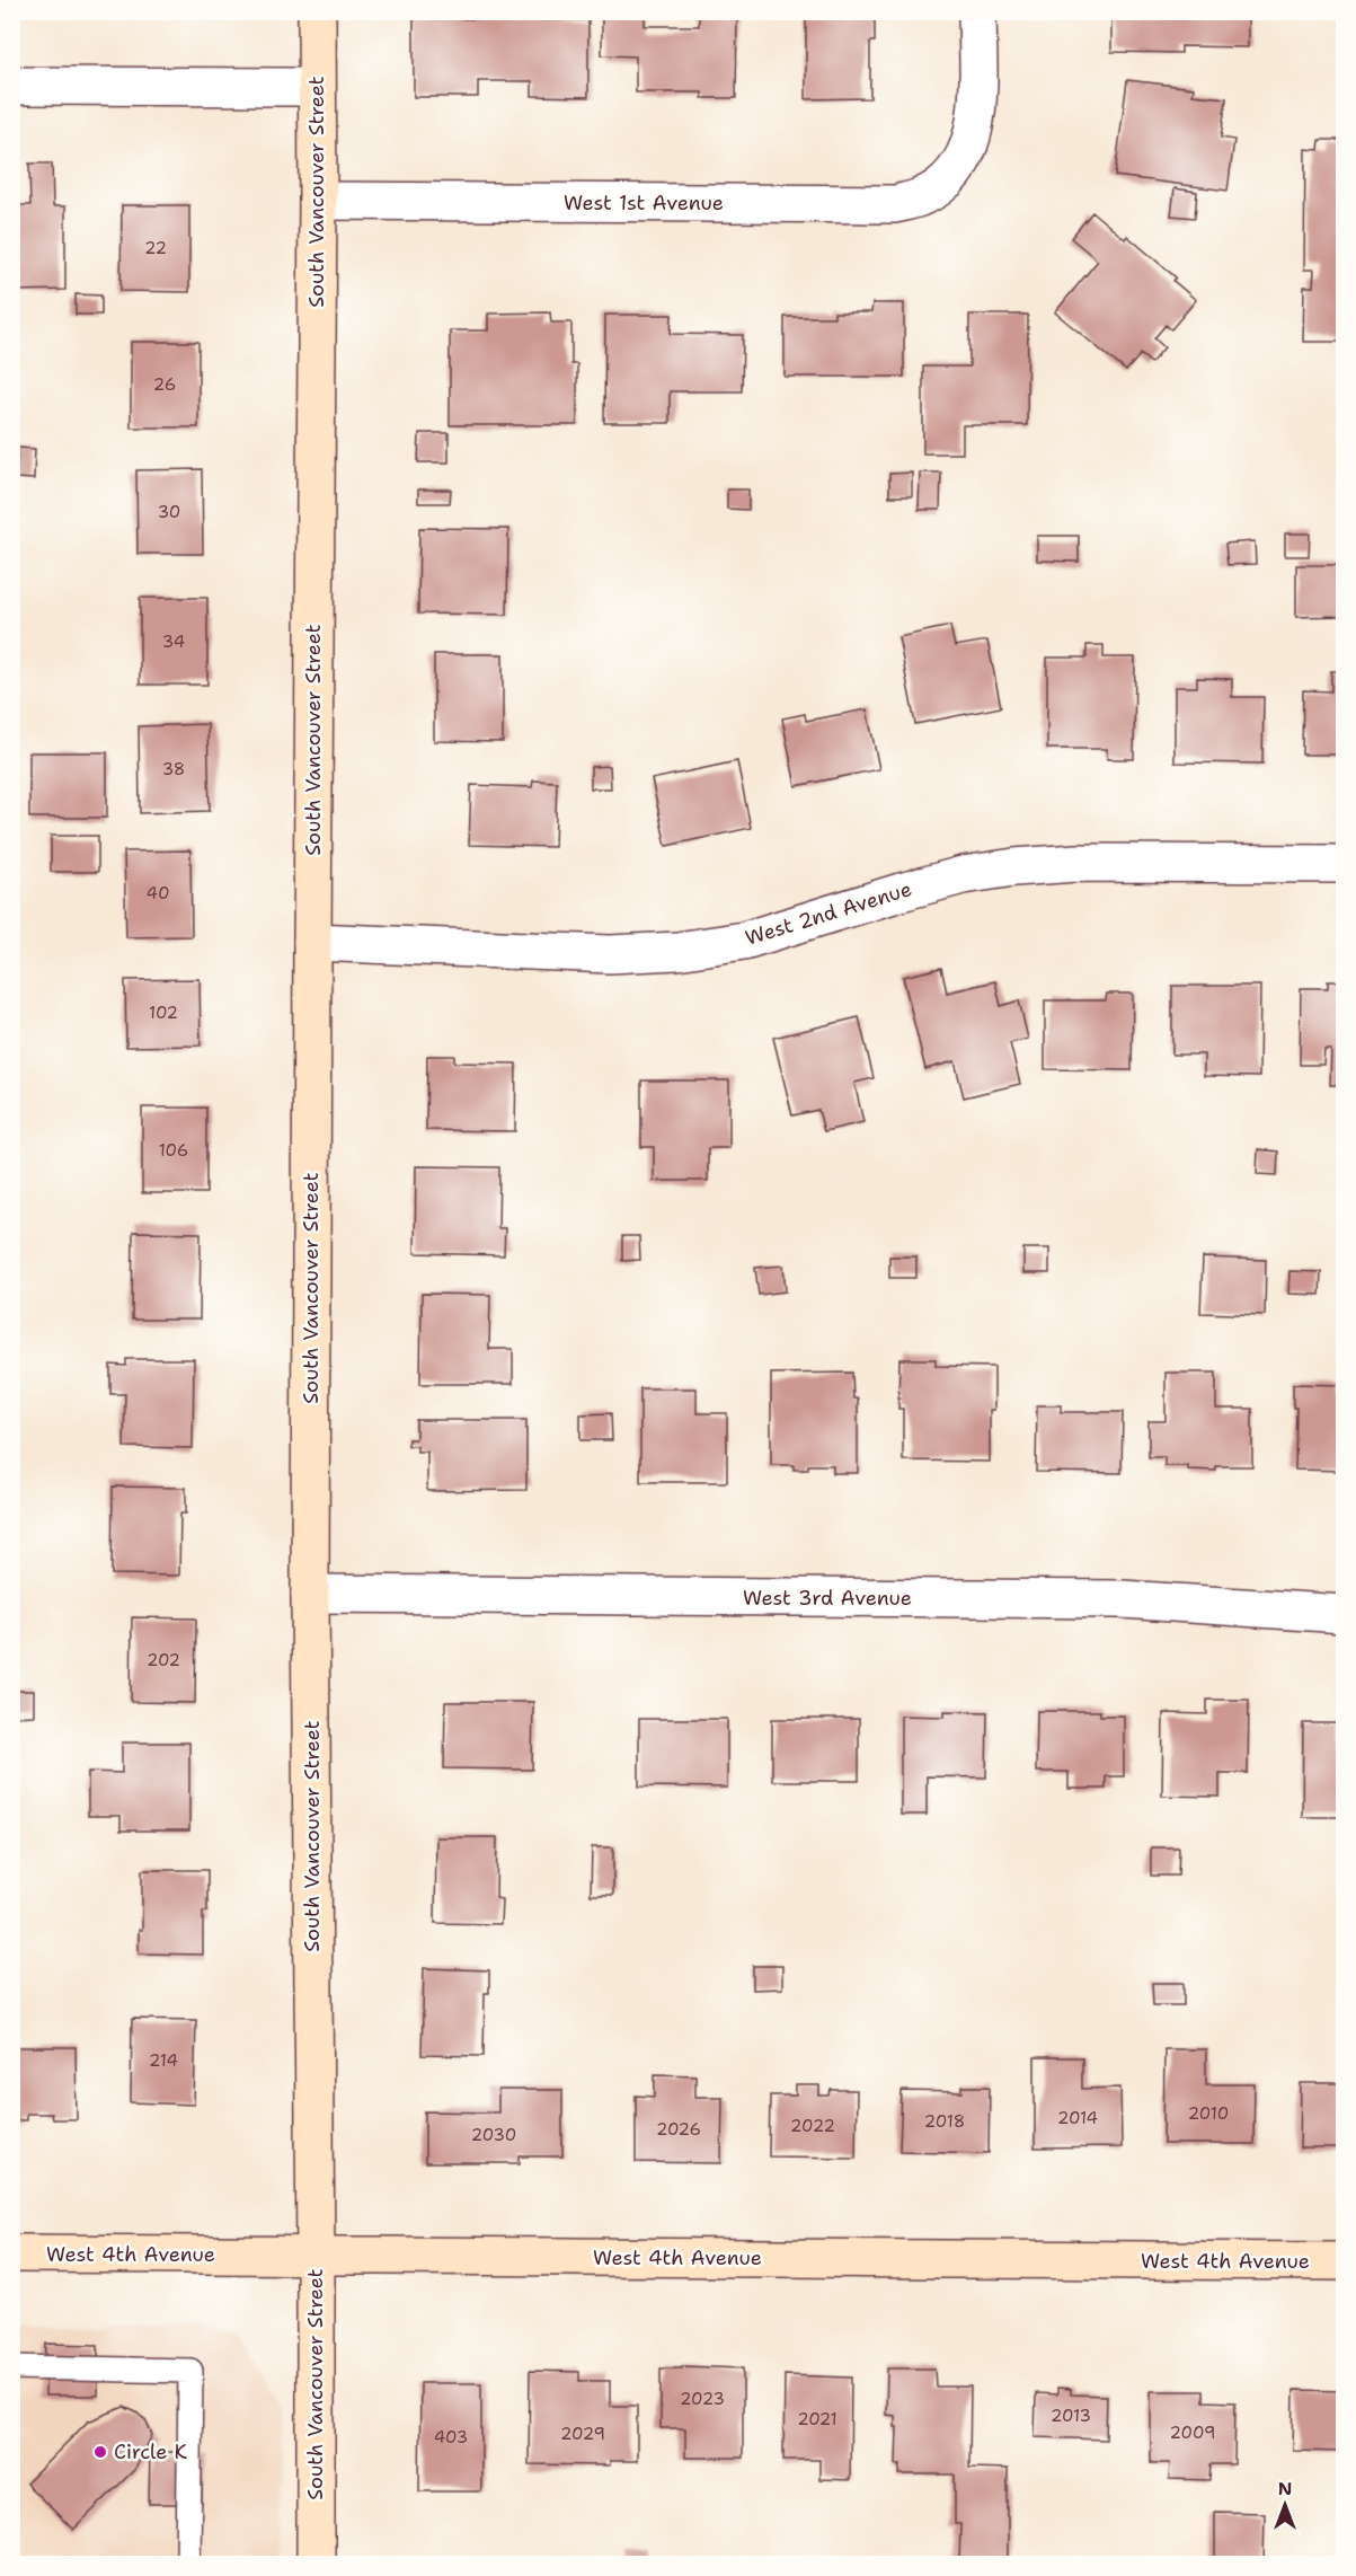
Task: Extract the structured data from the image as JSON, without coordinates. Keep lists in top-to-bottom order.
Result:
{
  "streets": {
    "street": [
      "South Vancouver Street",
      "West 1st Avenue",
      "West 2nd Avenue",
      "West 3rd Avenue",
      "West 4th Avenue"
    ]
  },
  "crossings": [
    ["South Vancouver Street", "West 1st Avenue"],
    ["South Vancouver Street", "West 2nd Avenue"],
    ["South Vancouver Street", "West 3rd Avenue"],
    ["South Vancouver Street", "West 4th Avenue"]
  ],
  "places": ["Circle K"],
  "house_numbers": [
    "22",
    "26",
    "30",
    "34",
    "38",
    "40",
    "102",
    "106",
    "202",
    "214",
    "2010",
    "2014",
    "2018",
    "2022",
    "2026",
    "2030",
    "2023",
    "2013",
    "2021",
    "2009",
    "2029",
    "403"
  ],
  "north": "top"
}
